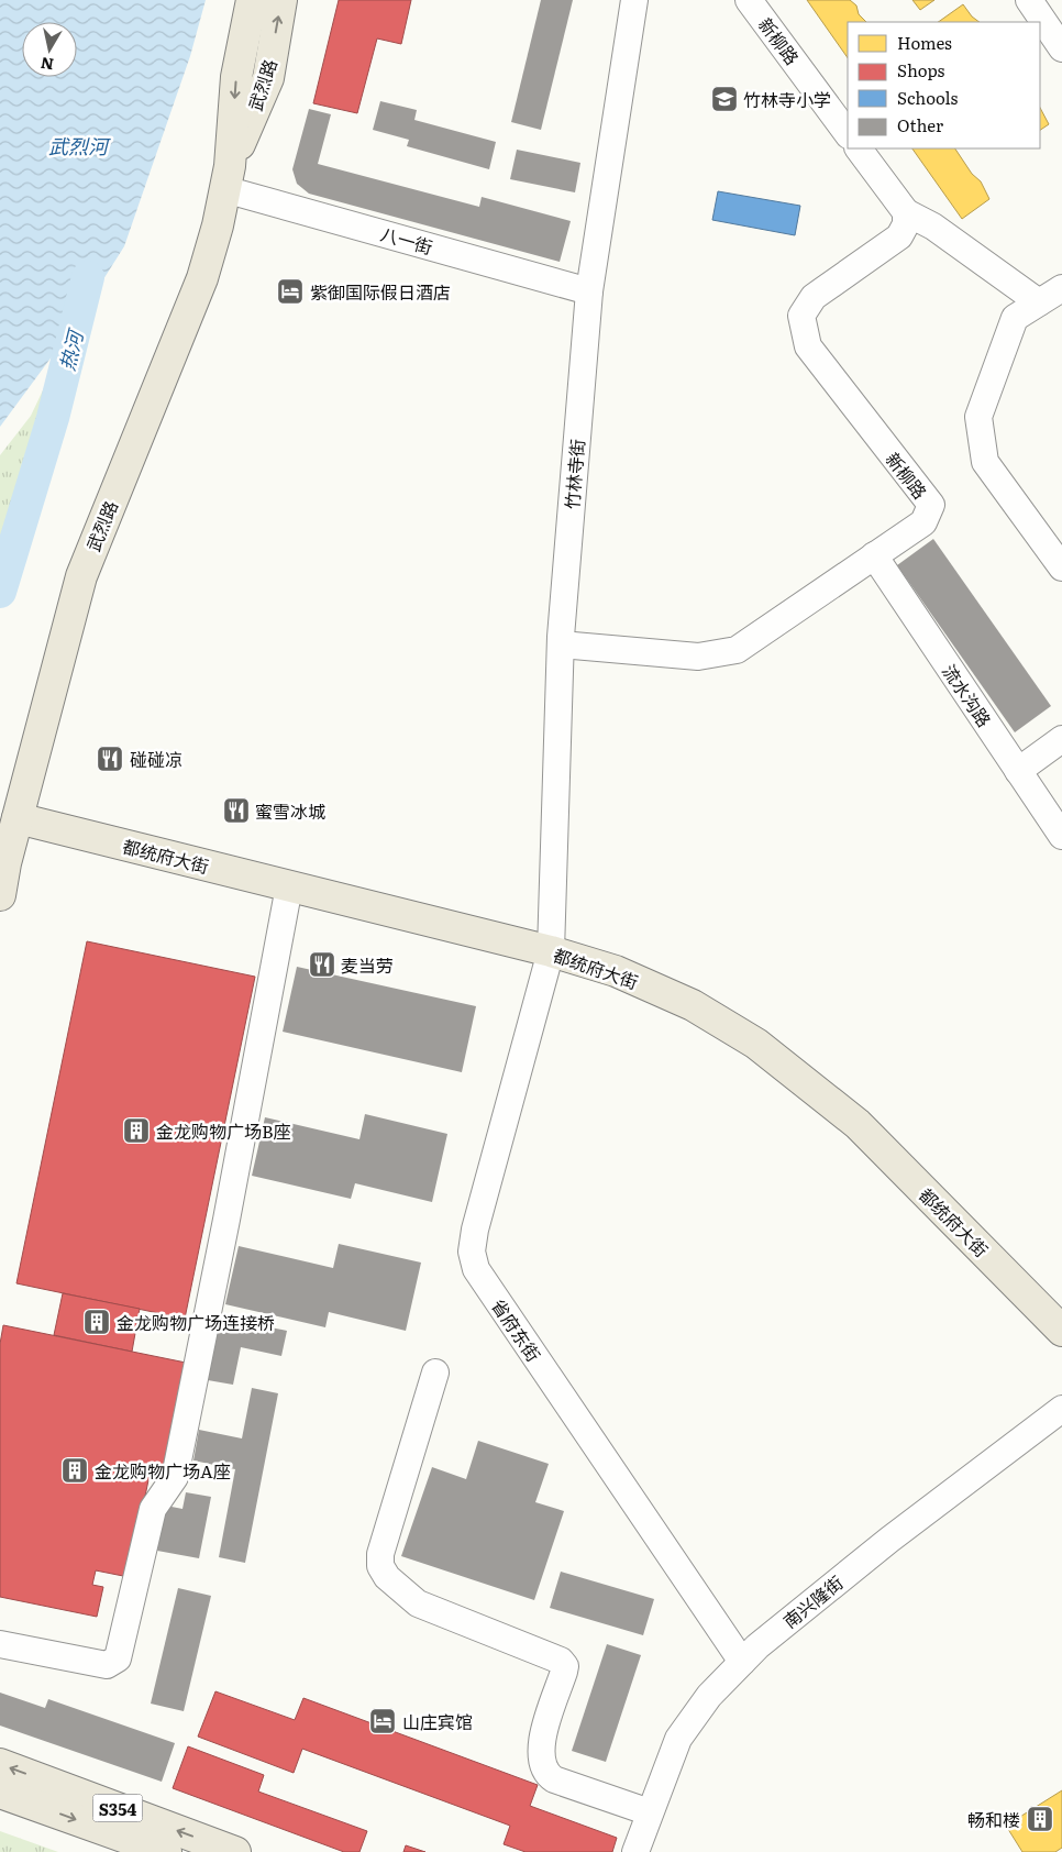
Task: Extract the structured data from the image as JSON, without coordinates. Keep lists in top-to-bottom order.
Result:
{
  "streets": {
    "main road": ["武烈路", "都统府大街", "S354"],
    "street": [
      "新柳路",
      "八一街",
      "竹林寺街",
      "流水沟路",
      "省府东街",
      "南兴隆街"
    ]
  },
  "crossings": [
    ["新柳路", "竹林寺街"],
    ["新柳路", "流水沟路"],
    ["武烈路", "八一街"],
    ["武烈路", "都统府大街"],
    ["八一街", "竹林寺街"],
    ["竹林寺街", "都统府大街"],
    ["竹林寺街", "省府东街"],
    ["都统府大街", "省府东街"],
    ["省府东街", "南兴隆街"]
  ],
  "water": ["武烈河", "热河"],
  "places": {
    "school or university": ["竹林寺小学"],
    "hotel": ["紫御国际假日酒店", "山庄宾馆"],
    "restaurant": ["碰碰凉", "蜜雪冰城", "麦当劳"],
    "building": [
      "金龙购物广场B座",
      "金龙购物广场连接桥",
      "金龙购物广场A座",
      "畅和楼"
    ]
  },
  "legend": [
    "Homes",
    "Shops",
    "Schools",
    "Other"
  ],
  "north": "bottom"
}
